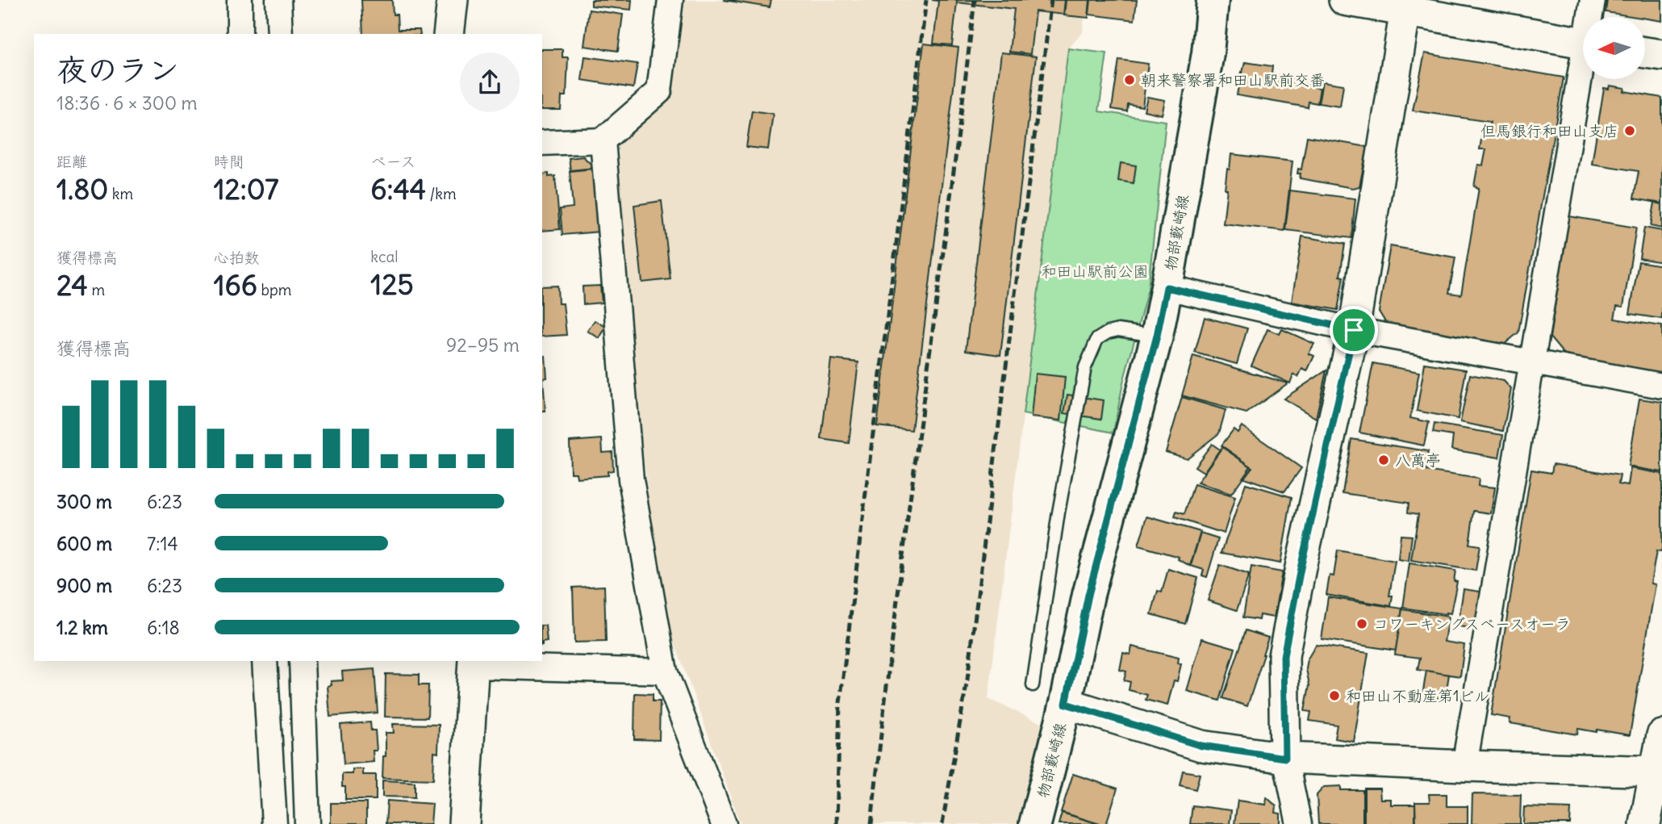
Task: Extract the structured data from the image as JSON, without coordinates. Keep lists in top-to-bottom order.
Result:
{
  "streets": {
    "main road": ["物部藪崎線"]
  },
  "parks": ["和田山駅前公園"],
  "places": [
    "朝来警察署和田山駅前交番",
    "但馬銀行和田山支店",
    "八萬亭",
    "コワーキングスペースオーラ",
    "和田山不動産第1ビル"
  ],
  "north": "left",
  "page": {
    "heading": ["夜のラン", "18:36 · 6 × 300 m"],
    "stats": [
      ["距離", "1.80 km"],
      ["時間", "12:07"],
      ["ペース", "6:44 /km"],
      ["獲得標高", "24 m"],
      ["心拍数", "166 bpm"],
      ["kcal", "125"]
    ],
    "chart": ["獲得標高", "92–95 m"],
    "list": [
      {
        "name": "300 m",
        "note": "6:23"
      },
      {
        "name": "600 m",
        "note": "7:14"
      },
      {
        "name": "900 m",
        "note": "6:23"
      },
      {
        "name": "1.2 km",
        "note": "6:18"
      }
    ]
  }
}
